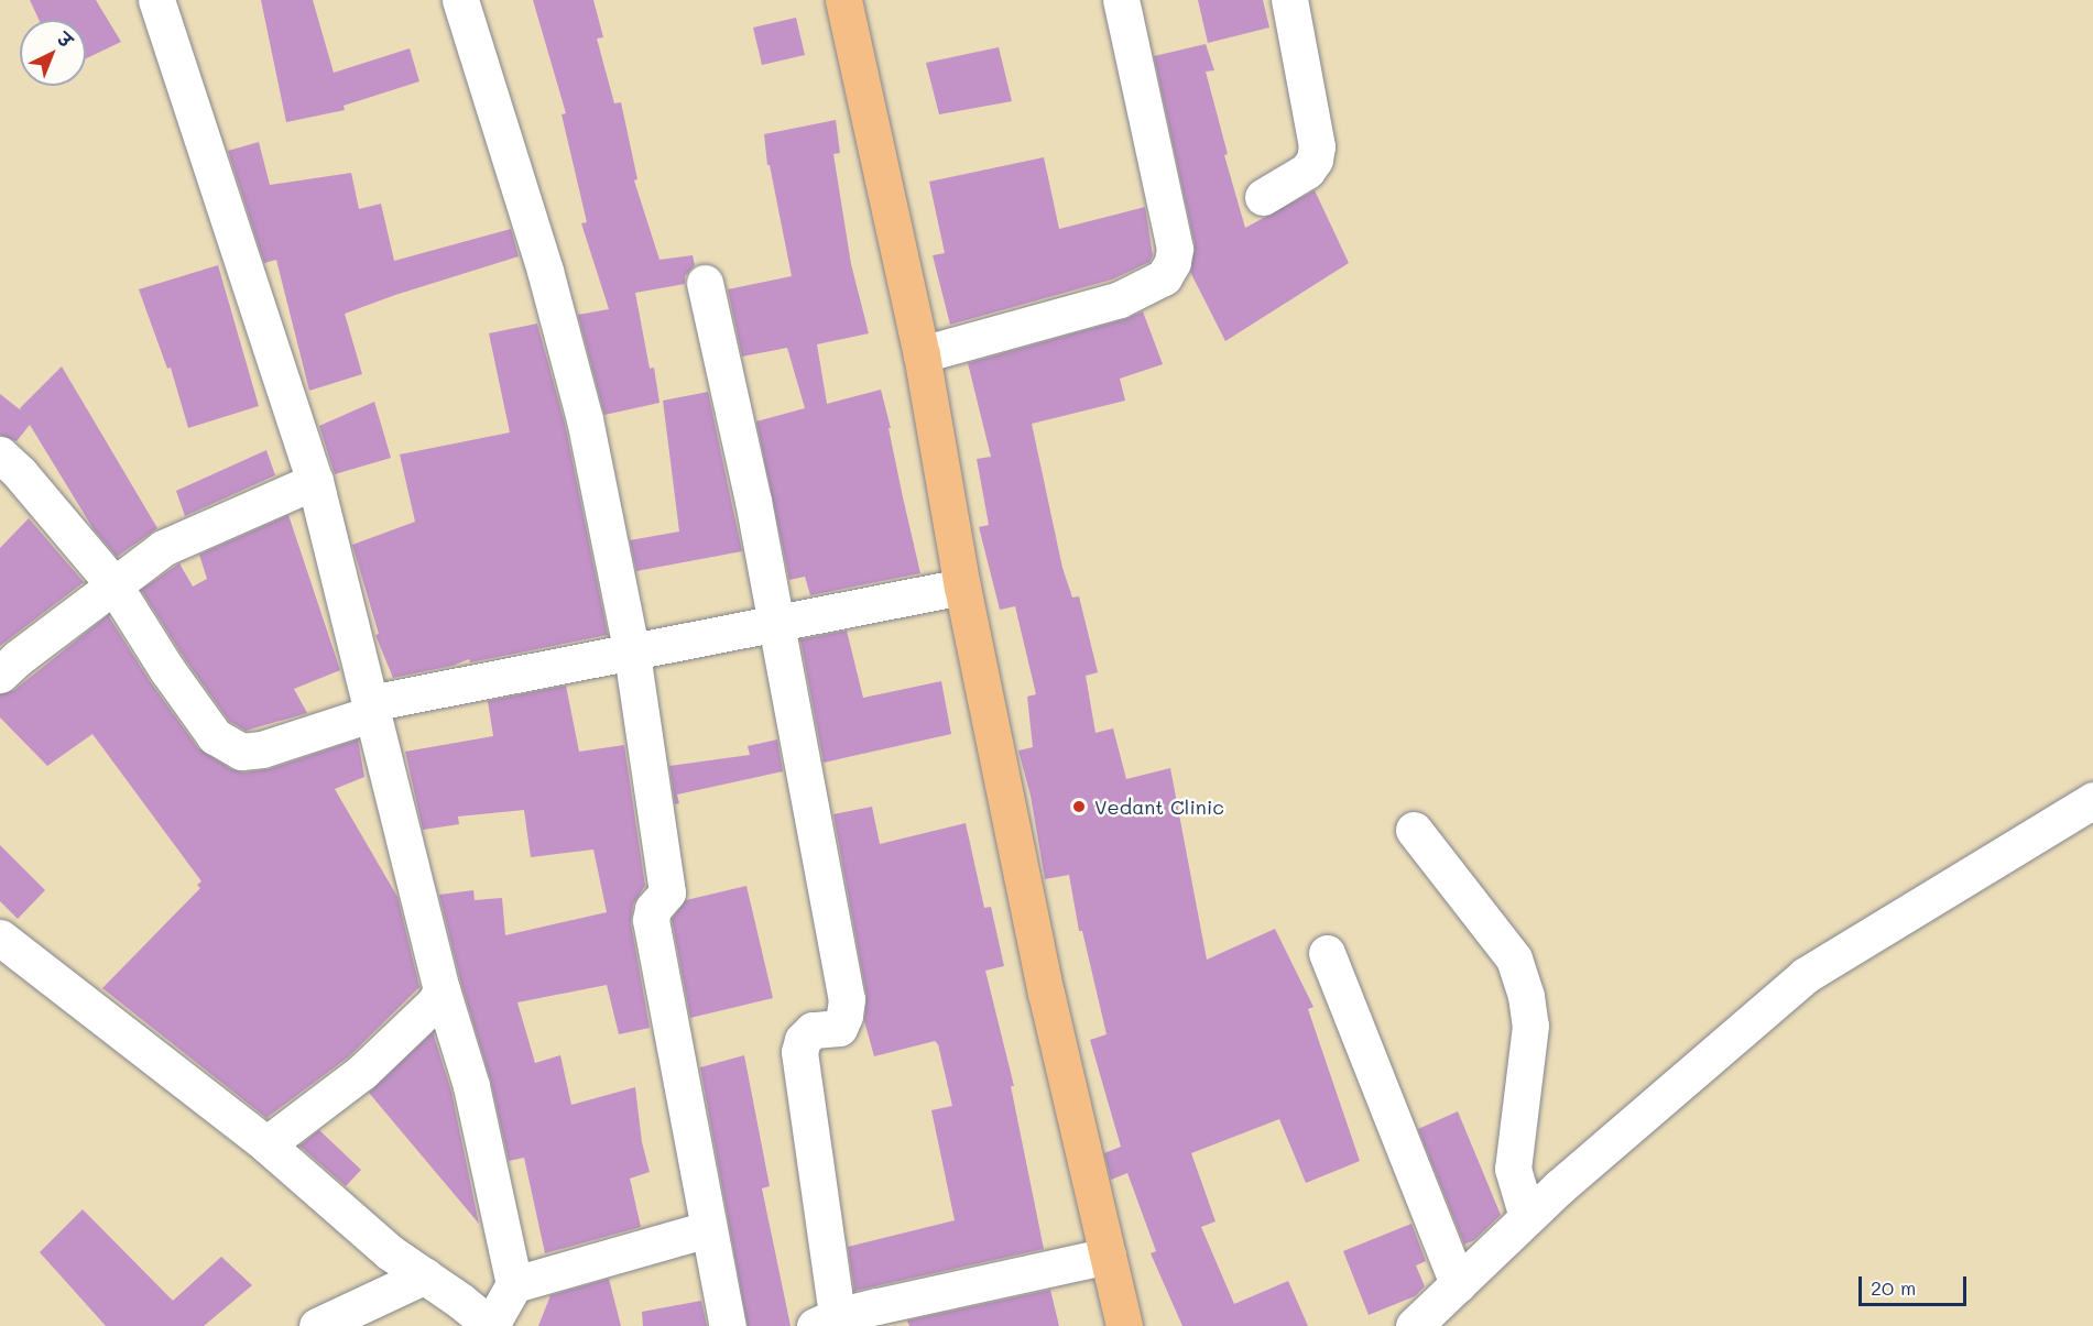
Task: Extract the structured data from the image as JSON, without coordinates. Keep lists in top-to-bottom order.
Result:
{
  "places": ["Vedant Clinic"],
  "scale_bar": "20 m",
  "north": "top right"
}
